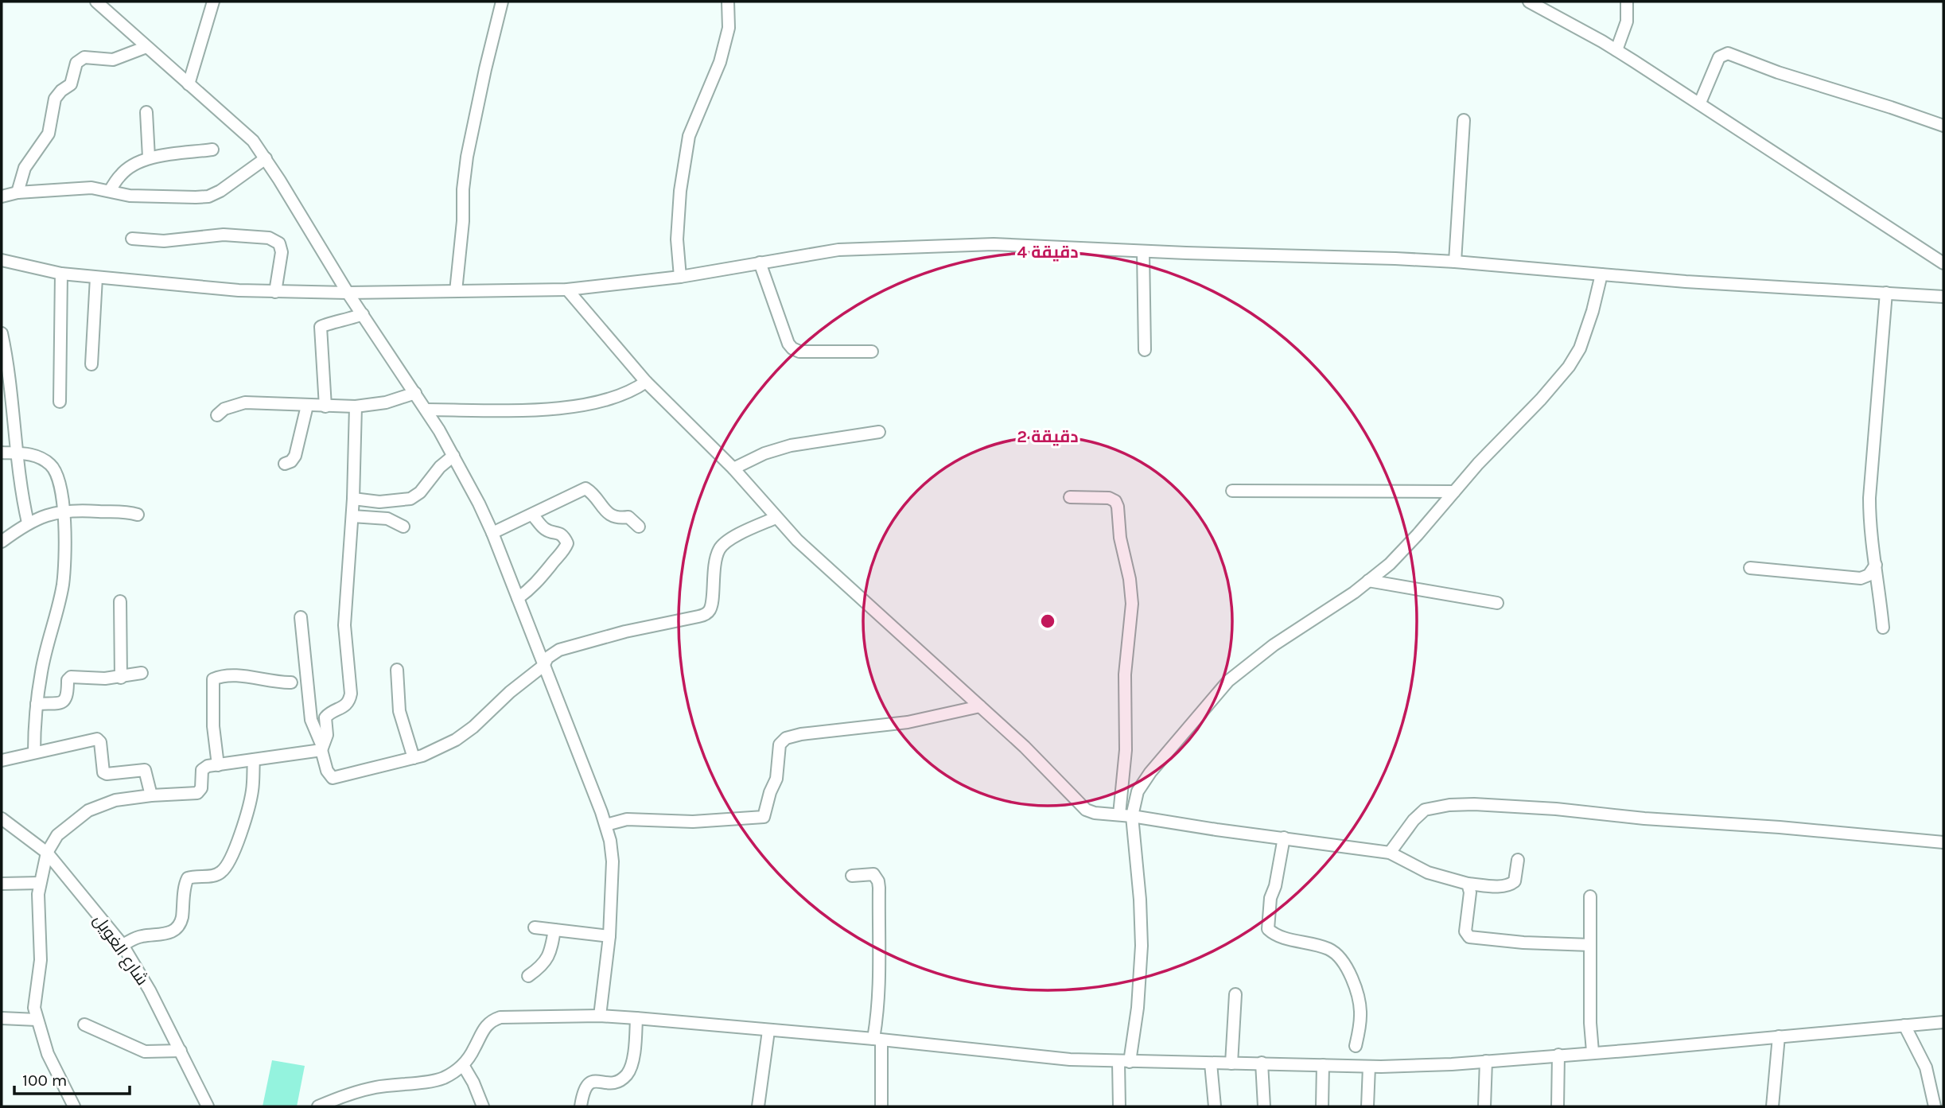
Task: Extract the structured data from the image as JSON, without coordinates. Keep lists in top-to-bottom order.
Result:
{
  "streets": {
    "street": ["شارع الغويل"]
  },
  "scale_bar": "100 m",
  "rings": ["4 دقيقة", "2 دقيقة"]
}
